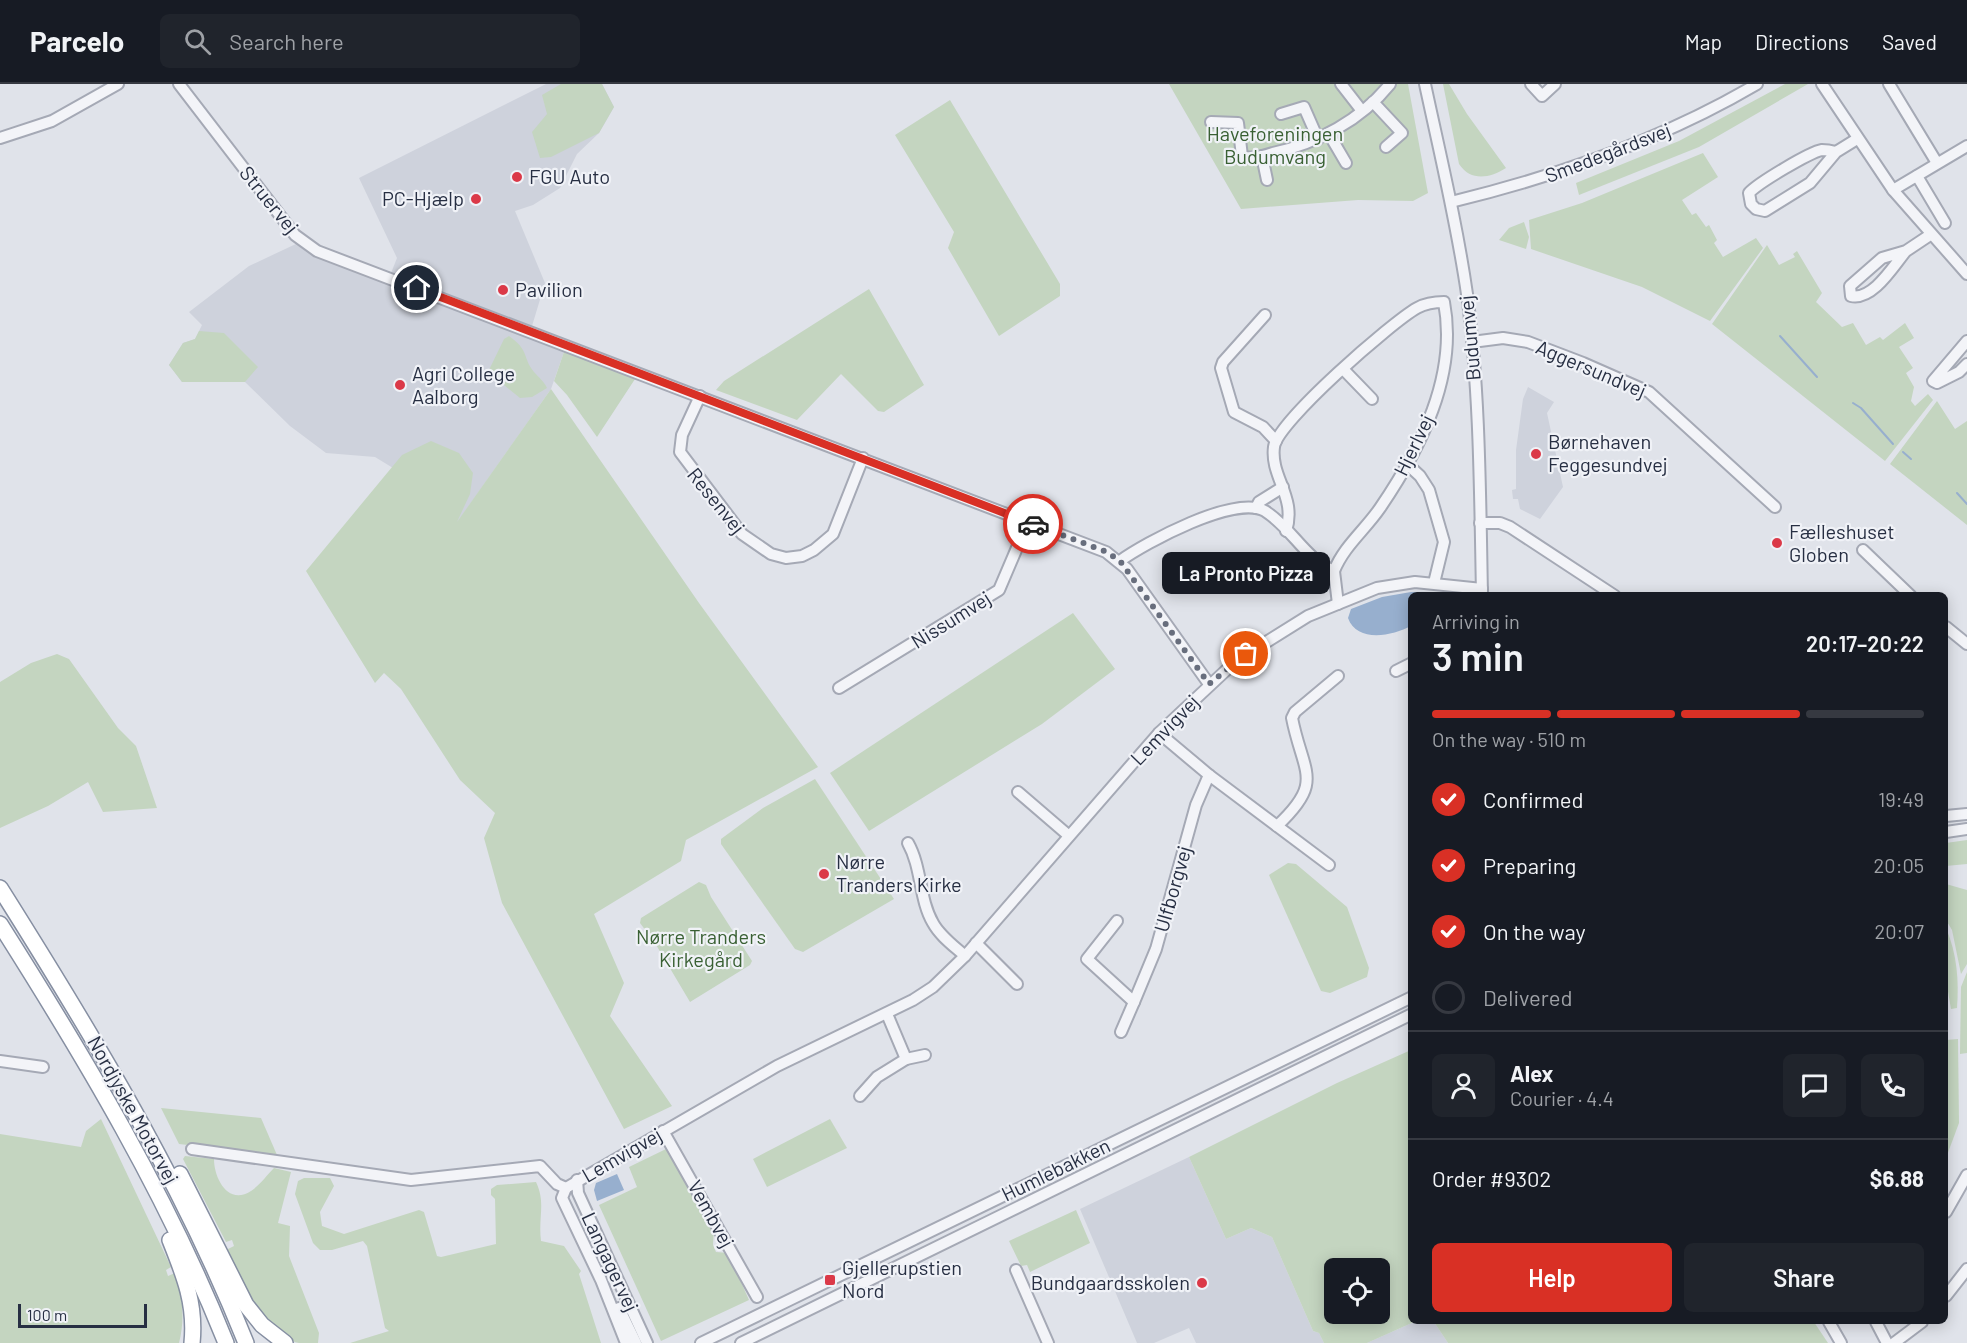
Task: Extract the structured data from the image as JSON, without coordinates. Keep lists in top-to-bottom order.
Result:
{
  "streets": {
    "highway": ["Nordjyske Motorvej"],
    "street": [
      "Smedegårdsvej",
      "Struervej",
      "Budumvej",
      "Aggersundvej",
      "Hjerlvej",
      "Resenvej",
      "Nissumvej",
      "Lemvigvej",
      "Ulfborgvej",
      "Humlebakken",
      "Vembvej",
      "Langagervej"
    ]
  },
  "crossings": [
    ["Smedegårdsvej", "Budumvej"],
    ["Struervej", "Resenvej"],
    ["Struervej", "Nissumvej"],
    ["Struervej", "Lemvigvej"],
    ["Budumvej", "Aggersundvej"],
    ["Budumvej", "Lemvigvej"],
    ["Lemvigvej", "Vembvej"],
    ["Lemvigvej", "Langagervej"]
  ],
  "parks": ["Haveforeningen Budumvang", "Nørre Tranders Kirkegård"],
  "places": {
    "other": [
      "FGU Auto",
      "PC-Hjælp",
      "Pavilion",
      "Agri College Aalborg",
      "Børnehaven Feggesundvej",
      "Fælleshuset Globen",
      "La Pronto Pizza",
      "Nørre Tranders Kirke",
      "Bundgaardsskolen"
    ],
    "transit": ["Gjellerupstien Nord"]
  },
  "scale_bar": "100 m",
  "page": {
    "header": "Parcelo",
    "search": "Search here",
    "nav": ["Map", "Directions", "Saved"],
    "bubble": "La Pronto Pizza",
    "heading": ["3 min", "Arriving in", "20:17–20:22"],
    "panel": [
      "Alex",
      "Courier · 4.4",
      "Order #9302",
      "$6.88"
    ],
    "bar": "On the way · 510 m",
    "list": [
      ["Confirmed", "19:49"],
      ["Preparing", "20:05"],
      ["On the way", "20:07"],
      "Delivered"
    ],
    "buttons": ["Help", "Share"],
    "scale": "100 m"
  }
}
